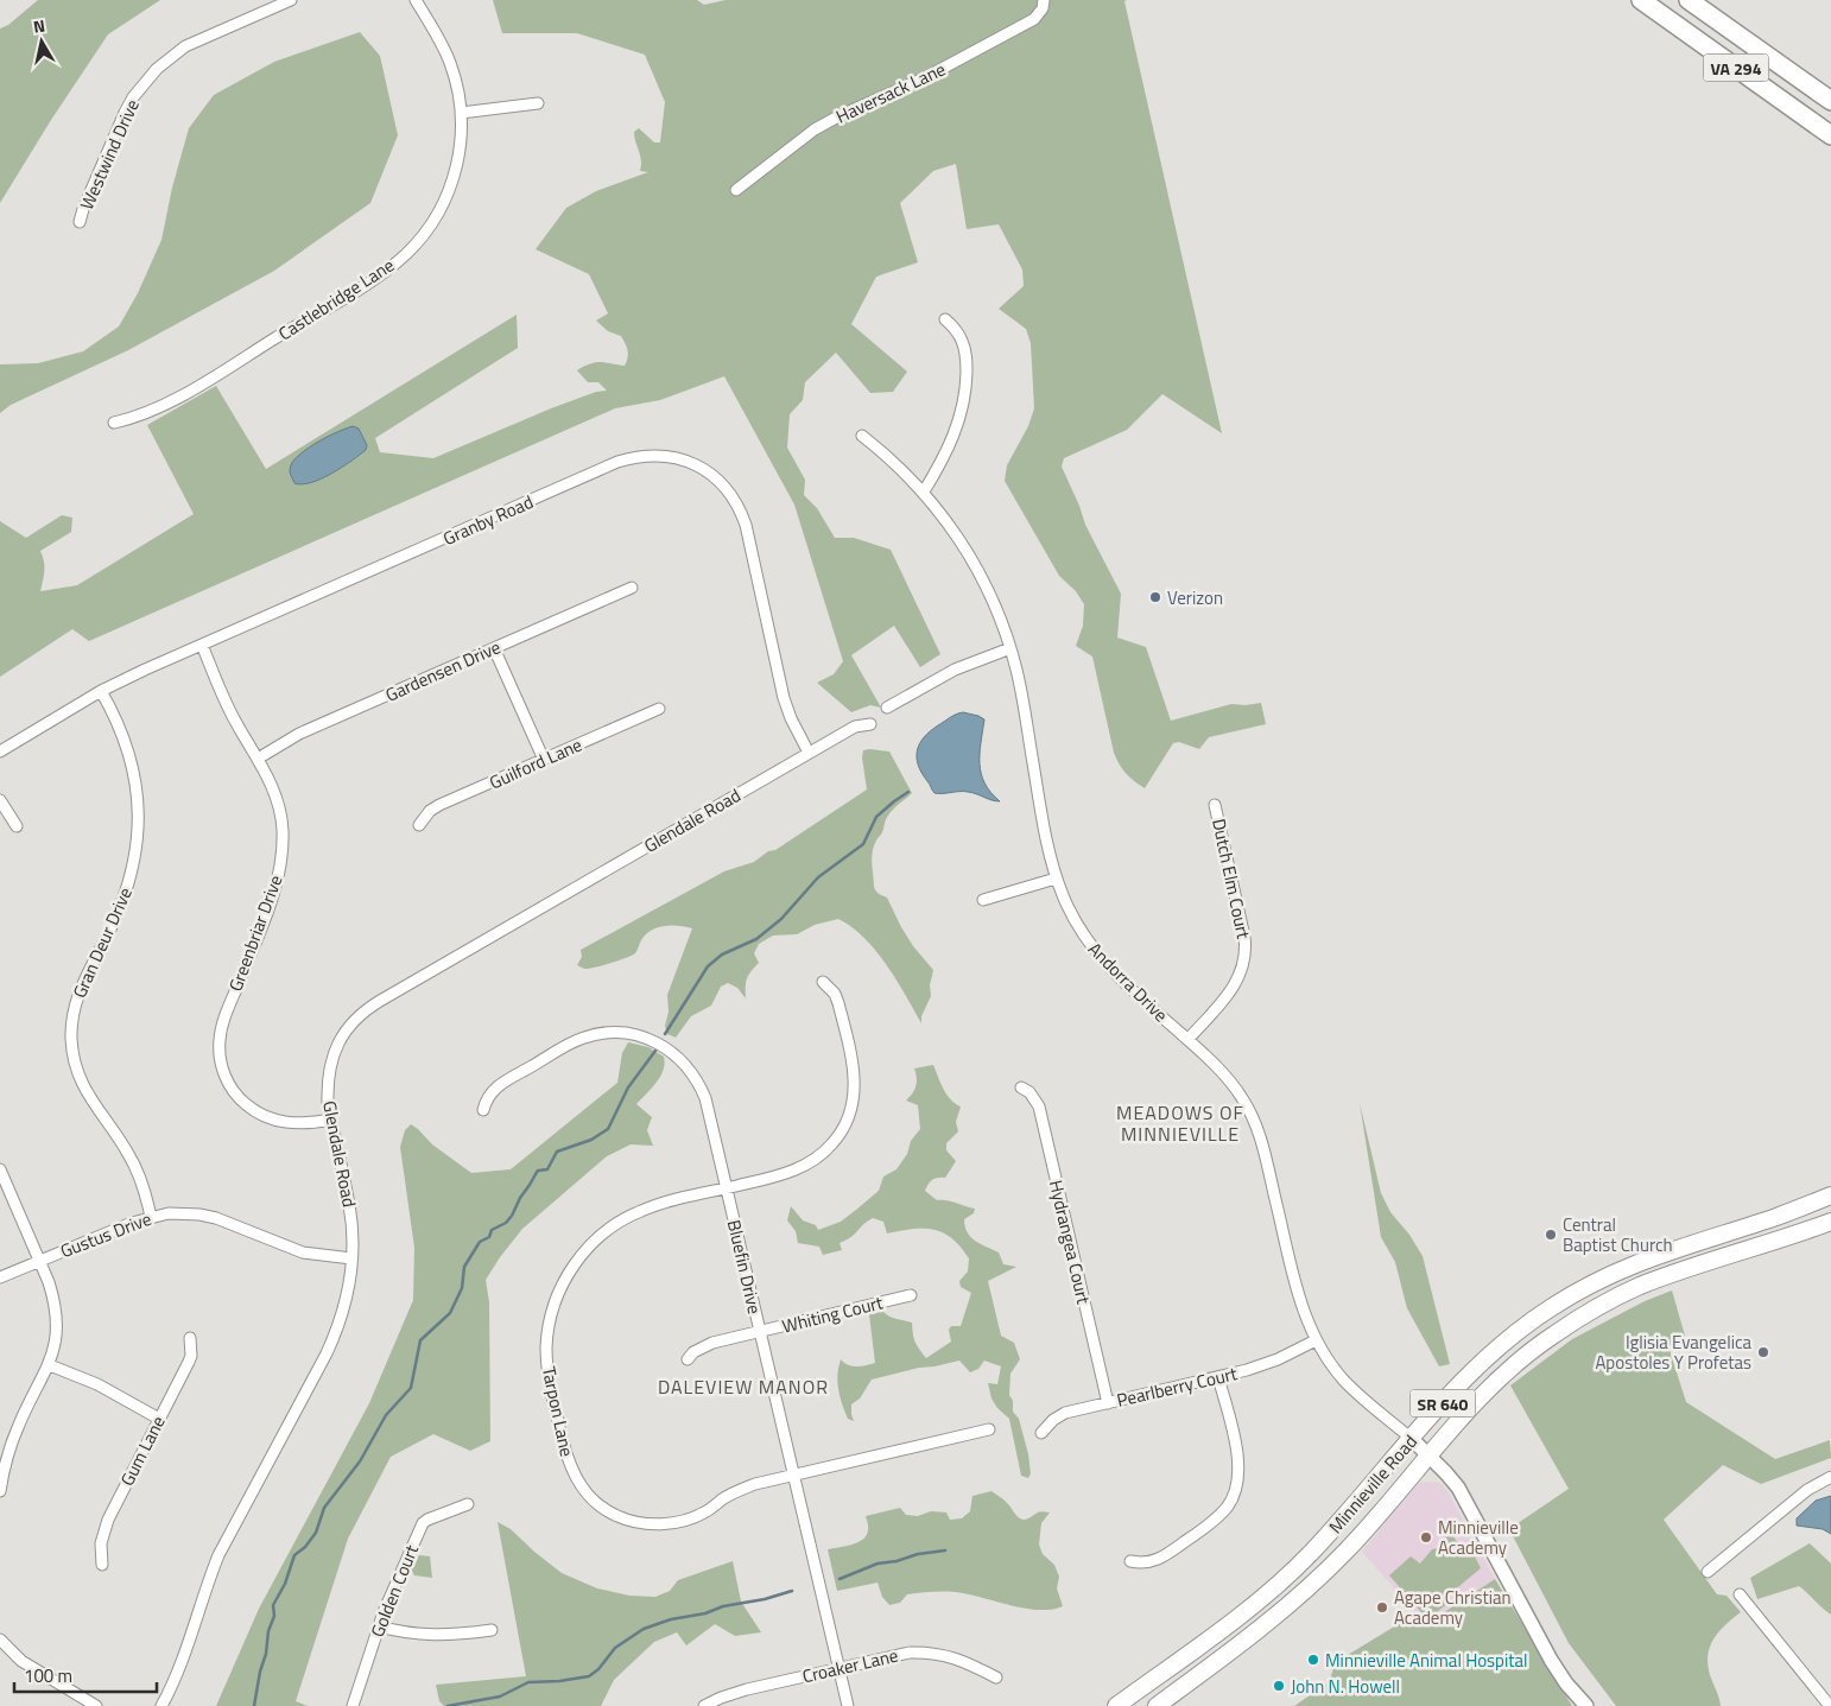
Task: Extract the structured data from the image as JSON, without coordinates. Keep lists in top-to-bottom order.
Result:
{
  "streets": {
    "highway": ["VA 294"],
    "main road": ["SR 640", "Minnieville Road"],
    "street": [
      "Haversack Lane",
      "Westwind Drive",
      "Castlebridge Lane",
      "Granby Road",
      "Gardensen Drive",
      "Guilford Lane",
      "Glendale Road",
      "Dutch Elm Court",
      "Greenbriar Drive",
      "Gran Deur Drive",
      "Andorra Drive",
      "Gustus Drive",
      "Hydrangea Court",
      "Bluefin Drive",
      "Whiting Court",
      "Pearlberry Court",
      "Tarpon Lane",
      "Gum Lane",
      "Golden Court",
      "Croaker Lane"
    ]
  },
  "crossings": [
    ["Granby Road", "Glendale Road"],
    ["Granby Road", "Greenbriar Drive"],
    ["Granby Road", "Gran Deur Drive"],
    ["Gardensen Drive", "Greenbriar Drive"],
    ["Glendale Road", "Greenbriar Drive"],
    ["Glendale Road", "Gustus Drive"],
    ["Dutch Elm Court", "Andorra Drive"],
    ["Gran Deur Drive", "Gustus Drive"],
    ["Andorra Drive", "Pearlberry Court"],
    ["Andorra Drive", "Minnieville Road"],
    ["Hydrangea Court", "Pearlberry Court"],
    ["Bluefin Drive", "Whiting Court"],
    ["Bluefin Drive", "Tarpon Lane"],
    ["Bluefin Drive", "Croaker Lane"]
  ],
  "districts": ["MEADOWS OF MINNIEVILLE", "DALEVIEW MANOR"],
  "places": [
    "Verizon",
    "Central Baptist Church",
    "Iglisia Evangelica Apostoles Y Profetas",
    "Minnieville Academy",
    "Agape Christian Academy",
    "Minnieville Animal Hospital",
    "John N. Howell"
  ],
  "scale_bar": "100 m",
  "north": "top"
}
